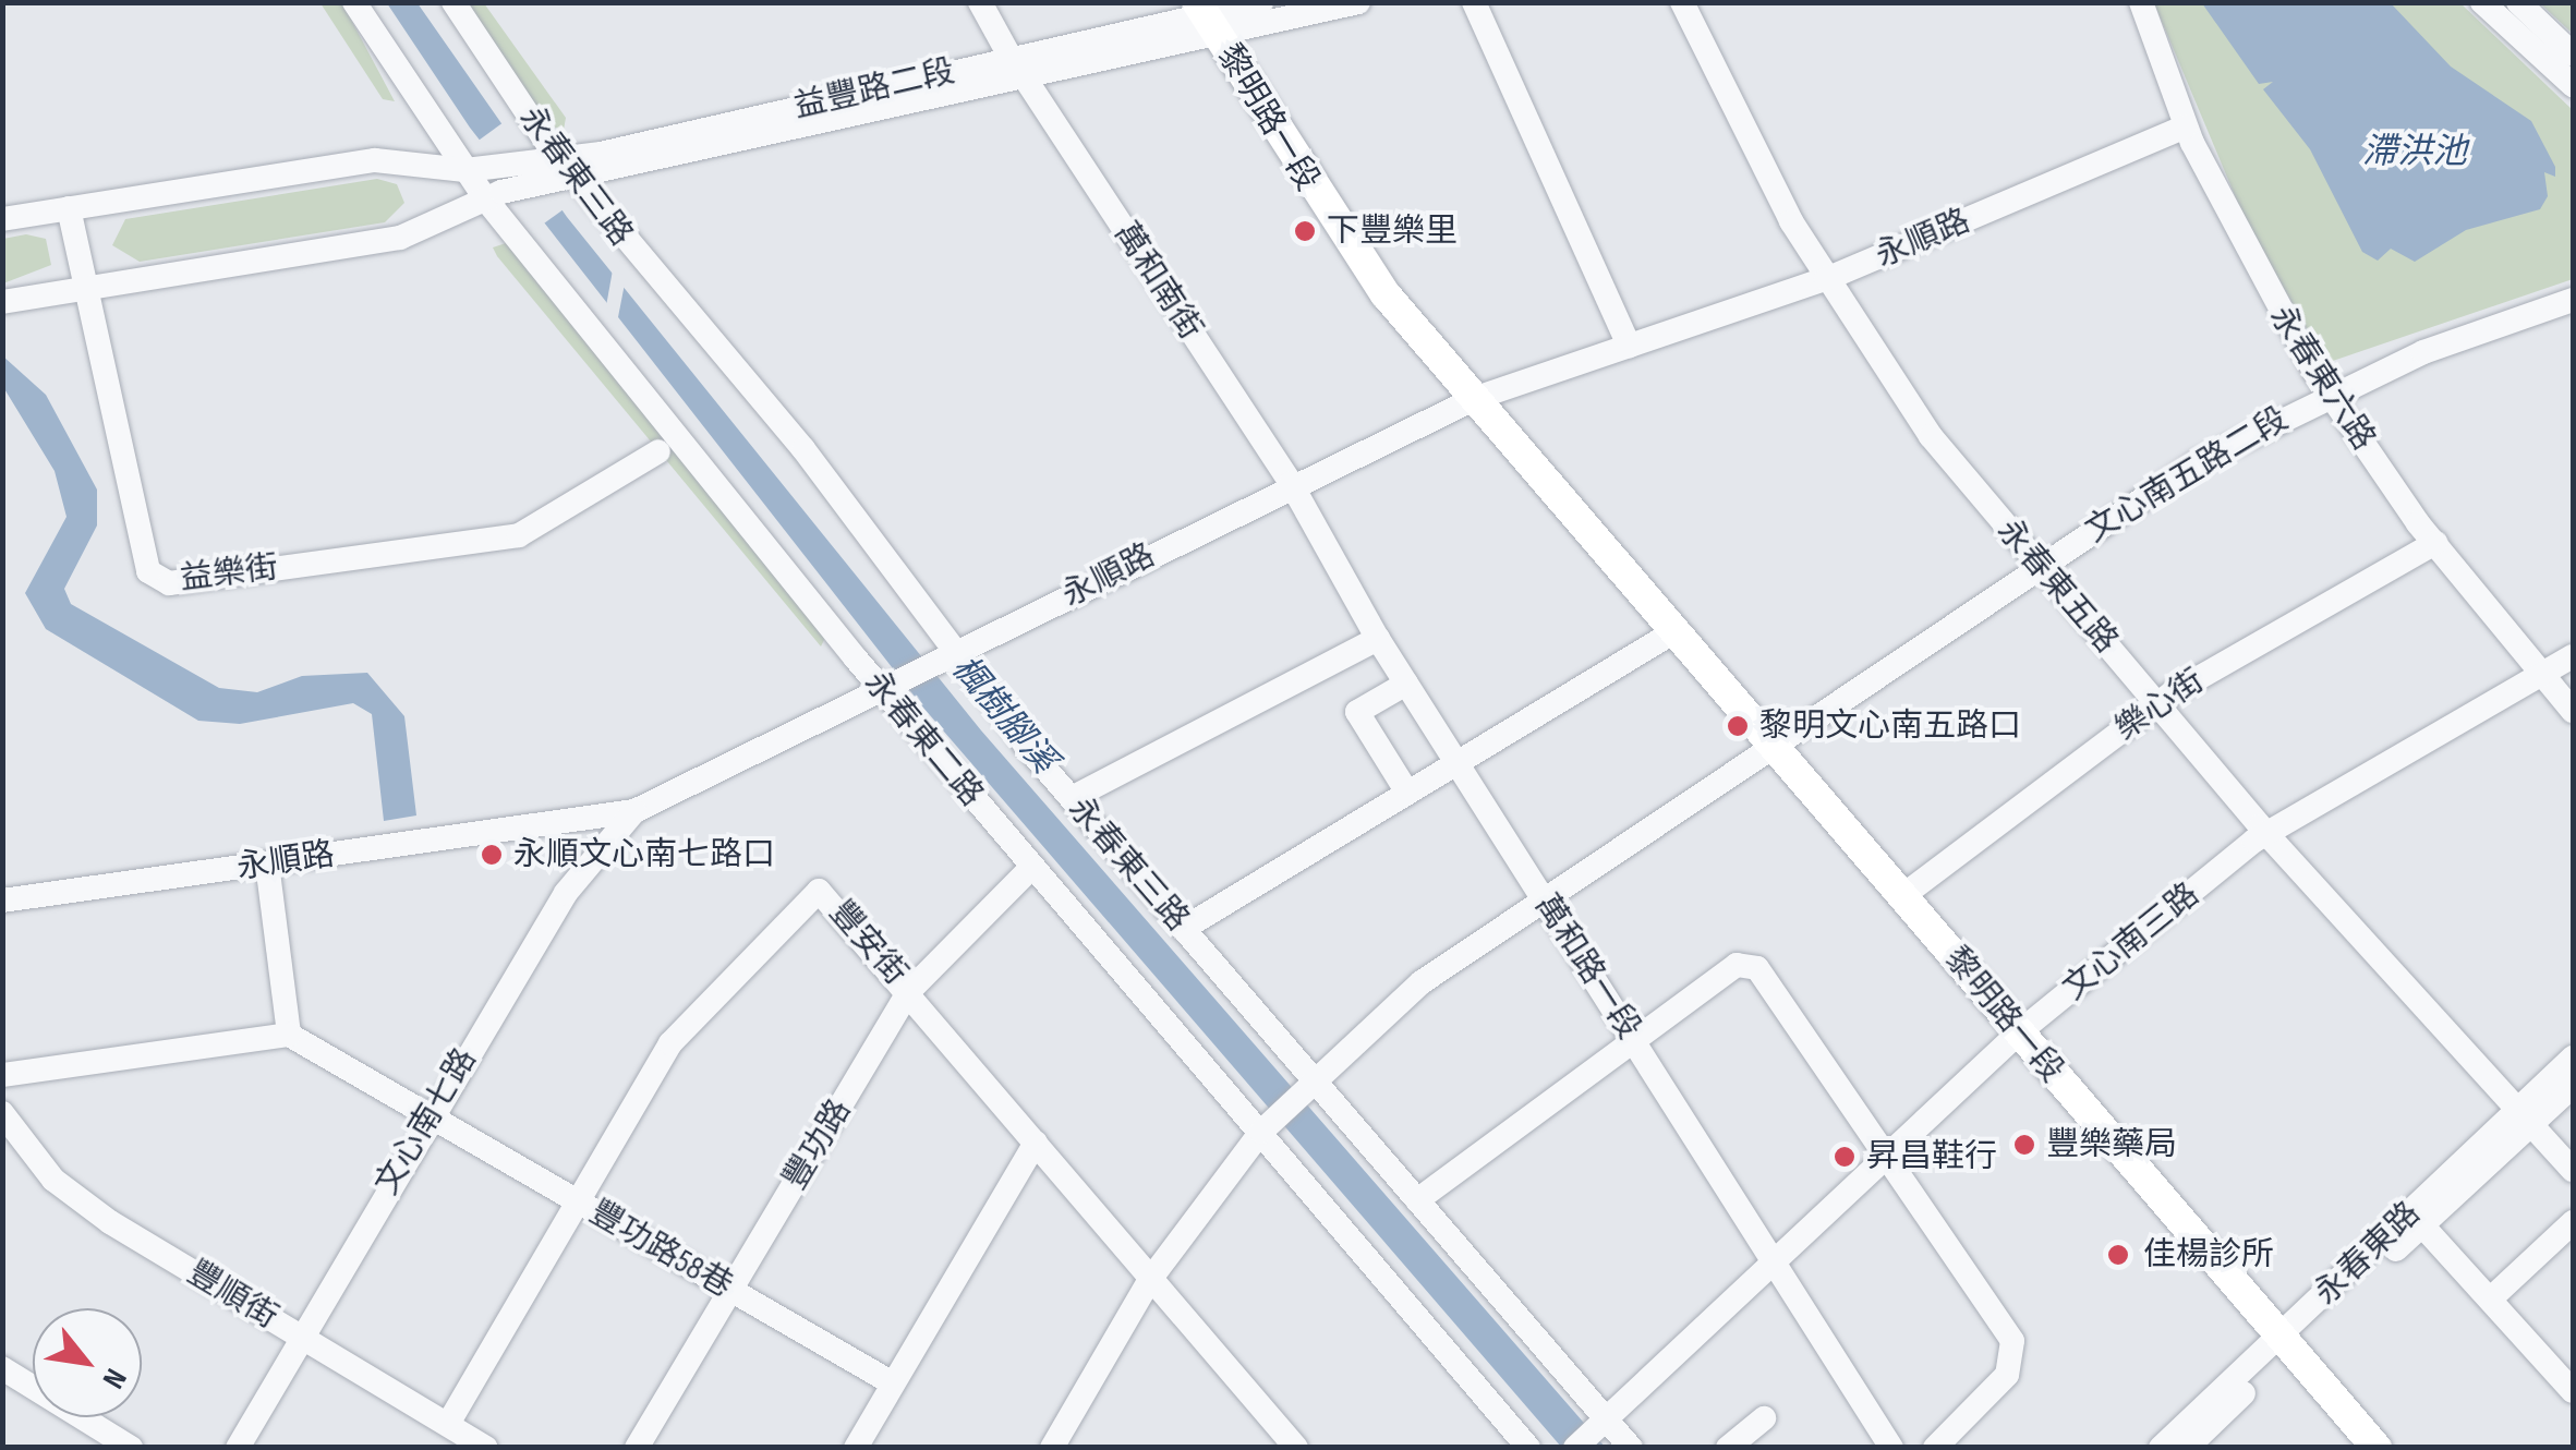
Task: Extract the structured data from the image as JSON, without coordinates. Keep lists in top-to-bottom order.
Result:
{
  "streets": {
    "main road": ["黎明路一段"],
    "street": [
      "益豐路二段",
      "永春東三路",
      "永順路",
      "萬和南街",
      "永春東六路",
      "文心南五路二段",
      "益樂街",
      "永春東五路",
      "樂心街",
      "永春東二路",
      "文心南三路",
      "豐安街",
      "萬和路一段",
      "文心南七路",
      "豐功路",
      "豐功路58巷",
      "永春東路",
      "豐順街"
    ]
  },
  "crossings": [
    ["益豐路二段", "黎明路一段"],
    ["益豐路二段", "永春東三路"],
    ["益豐路二段", "萬和南街"],
    ["黎明路一段", "永順路"],
    ["黎明路一段", "文心南五路二段"],
    ["黎明路一段", "樂心街"],
    ["黎明路一段", "文心南三路"],
    ["黎明路一段", "永春東路"],
    ["永春東三路", "永順路"],
    ["永春東三路", "文心南五路二段"],
    ["永春東三路", "文心南三路"],
    ["永順路", "萬和南街"],
    ["永順路", "永春東六路"],
    ["永順路", "永春東五路"],
    ["永順路", "永春東二路"],
    ["永順路", "萬和路一段"],
    ["永順路", "文心南七路"],
    ["萬和南街", "萬和路一段"],
    ["永春東六路", "文心南五路二段"],
    ["永春東六路", "樂心街"],
    ["永春東六路", "文心南三路"],
    ["文心南五路二段", "永春東五路"],
    ["文心南五路二段", "永春東二路"],
    ["文心南五路二段", "豐安街"],
    ["文心南五路二段", "萬和路一段"],
    ["永春東五路", "樂心街"],
    ["永春東五路", "文心南三路"],
    ["永春東五路", "永春東路"],
    ["永春東二路", "豐功路"],
    ["文心南三路", "萬和路一段"],
    ["豐安街", "豐功路"],
    ["豐安街", "豐功路58巷"],
    ["豐安街", "豐順街"],
    ["文心南七路", "豐功路58巷"],
    ["文心南七路", "豐順街"],
    ["豐功路", "豐功路58巷"]
  ],
  "water": ["滯洪池", "楓樹腳溪"],
  "places": [
    "下豐樂里",
    "黎明文心南五路口",
    "永順文心南七路口",
    "豐樂藥局",
    "昇昌鞋行",
    "佳楊診所"
  ],
  "north": "bottom right"
}
